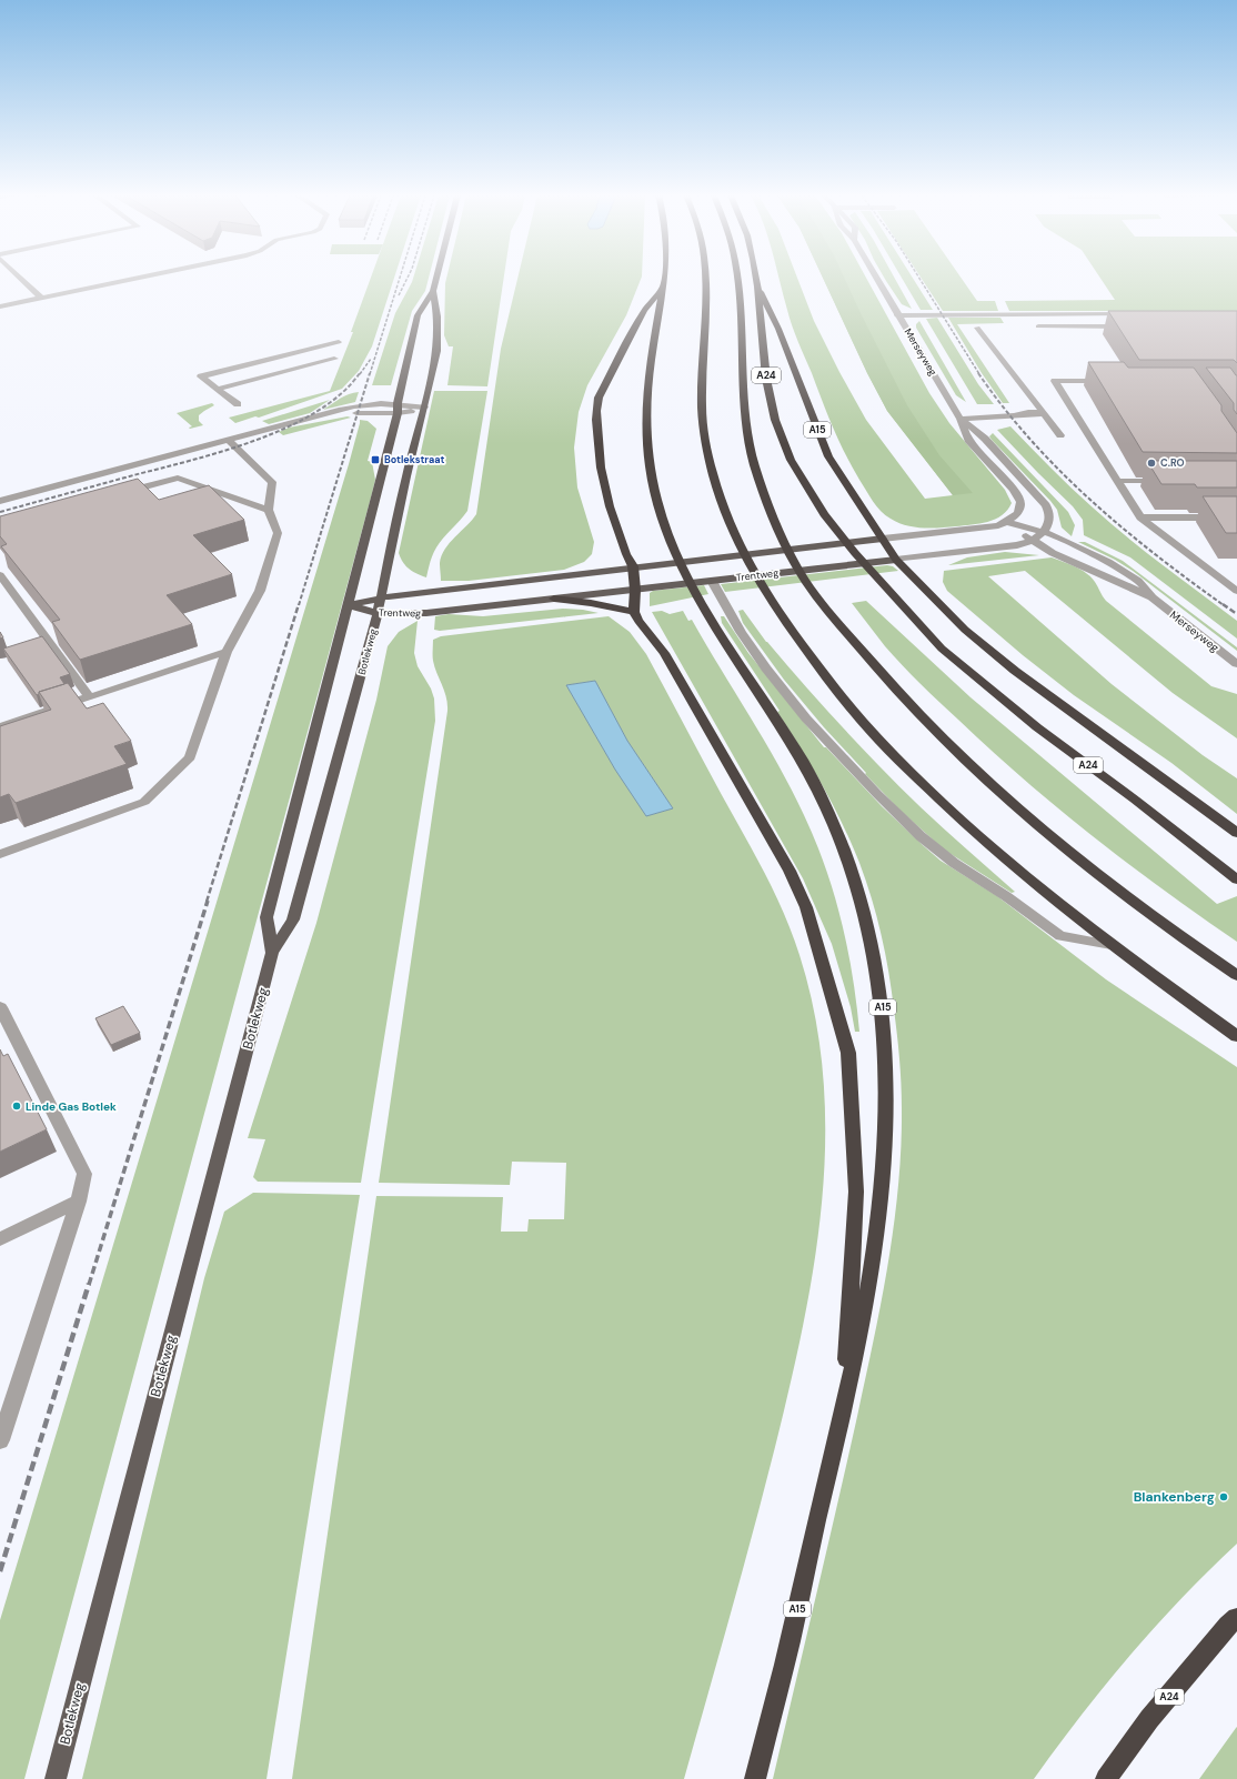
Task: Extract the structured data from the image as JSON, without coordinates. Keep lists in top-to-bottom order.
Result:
{
  "streets": {
    "highway": ["A24", "A15"],
    "main road": ["Trentweg", "Botlekweg"],
    "street": ["Merseyweg"]
  },
  "crossings": [
    ["Merseyweg", "Trentweg"],
    ["A24", "A15"],
    ["A15", "Trentweg"],
    ["Trentweg", "Botlekweg"]
  ],
  "places": {
    "transit": ["Botlekstraat"],
    "other": ["C.RO", "Linde Gas Botlek", "Blankenberg"]
  }
}
